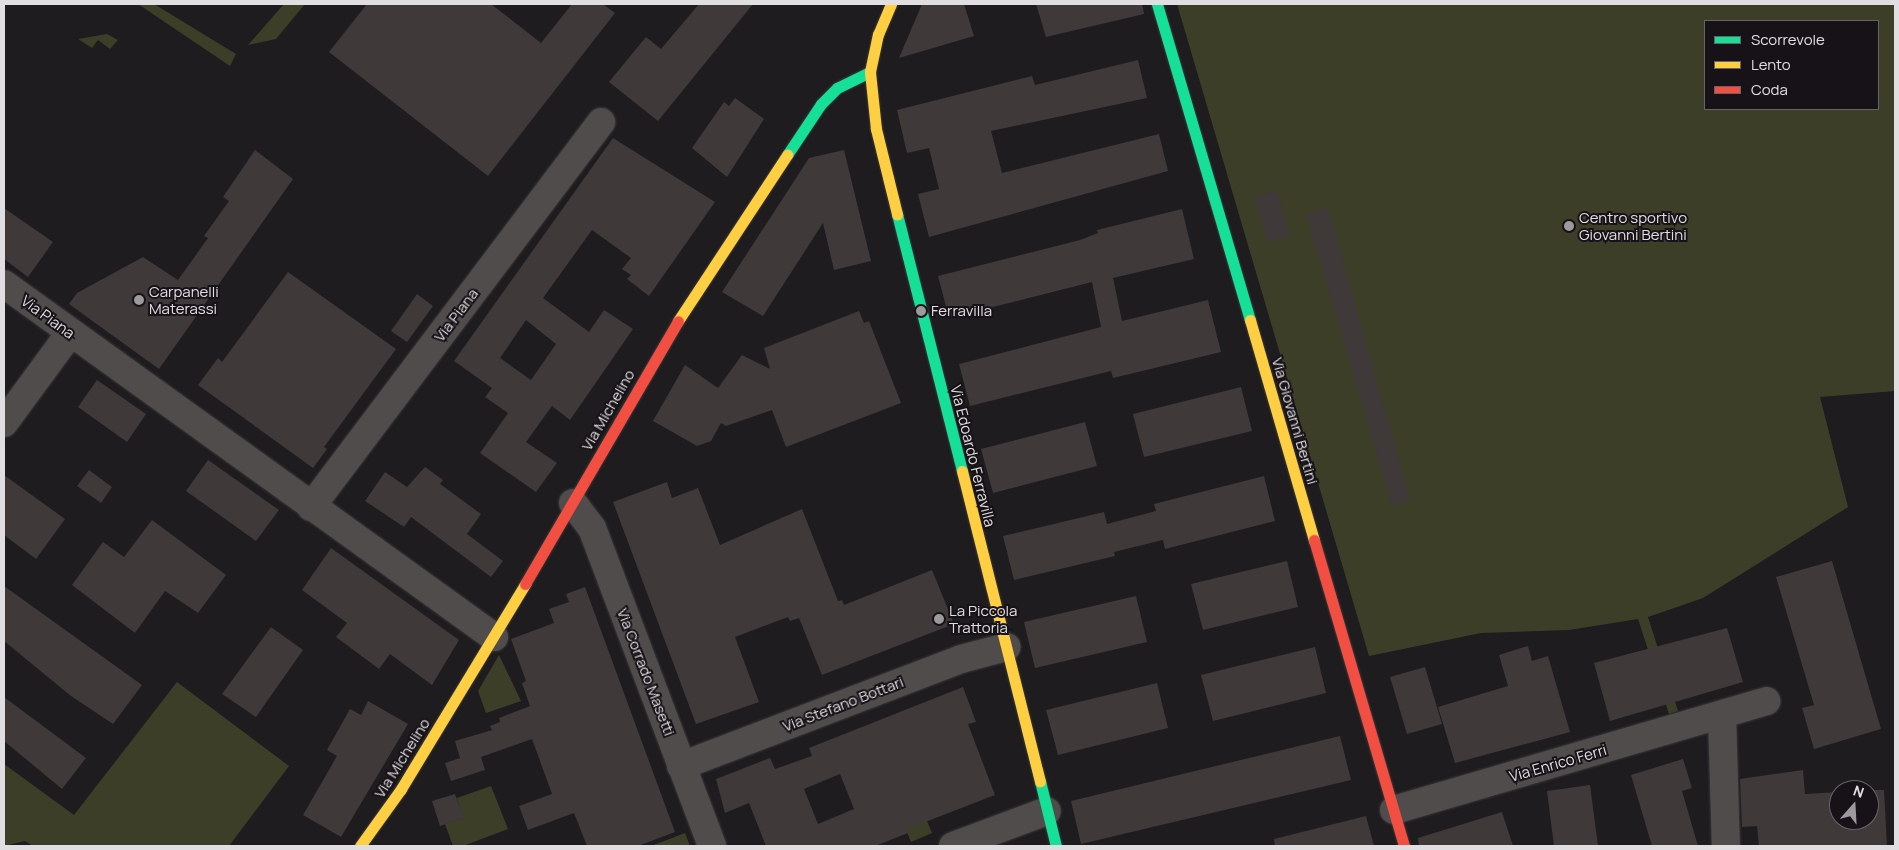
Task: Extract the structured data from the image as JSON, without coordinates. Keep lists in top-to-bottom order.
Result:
{
  "streets": {
    "street": [
      "Via Piana",
      "Via Michelino",
      "Via Giovanni Bertini",
      "Via Edoardo Ferravilla",
      "Via Corrado Masetti",
      "Via Stefano Bottari",
      "Via Enrico Ferri"
    ]
  },
  "crossings": [
    ["Via Piana", "Via Michelino"],
    ["Via Michelino", "Via Edoardo Ferravilla"],
    ["Via Michelino", "Via Corrado Masetti"],
    ["Via Giovanni Bertini", "Via Enrico Ferri"],
    ["Via Edoardo Ferravilla", "Via Stefano Bottari"],
    ["Via Corrado Masetti", "Via Stefano Bottari"]
  ],
  "places": [
    "Centro sportivo Giovanni Bertini",
    "Carpanelli Materassi",
    "Ferravilla",
    "La Piccola Trattoria"
  ],
  "legend": ["Scorrevole", "Lento", "Coda"],
  "north": "top"
}
